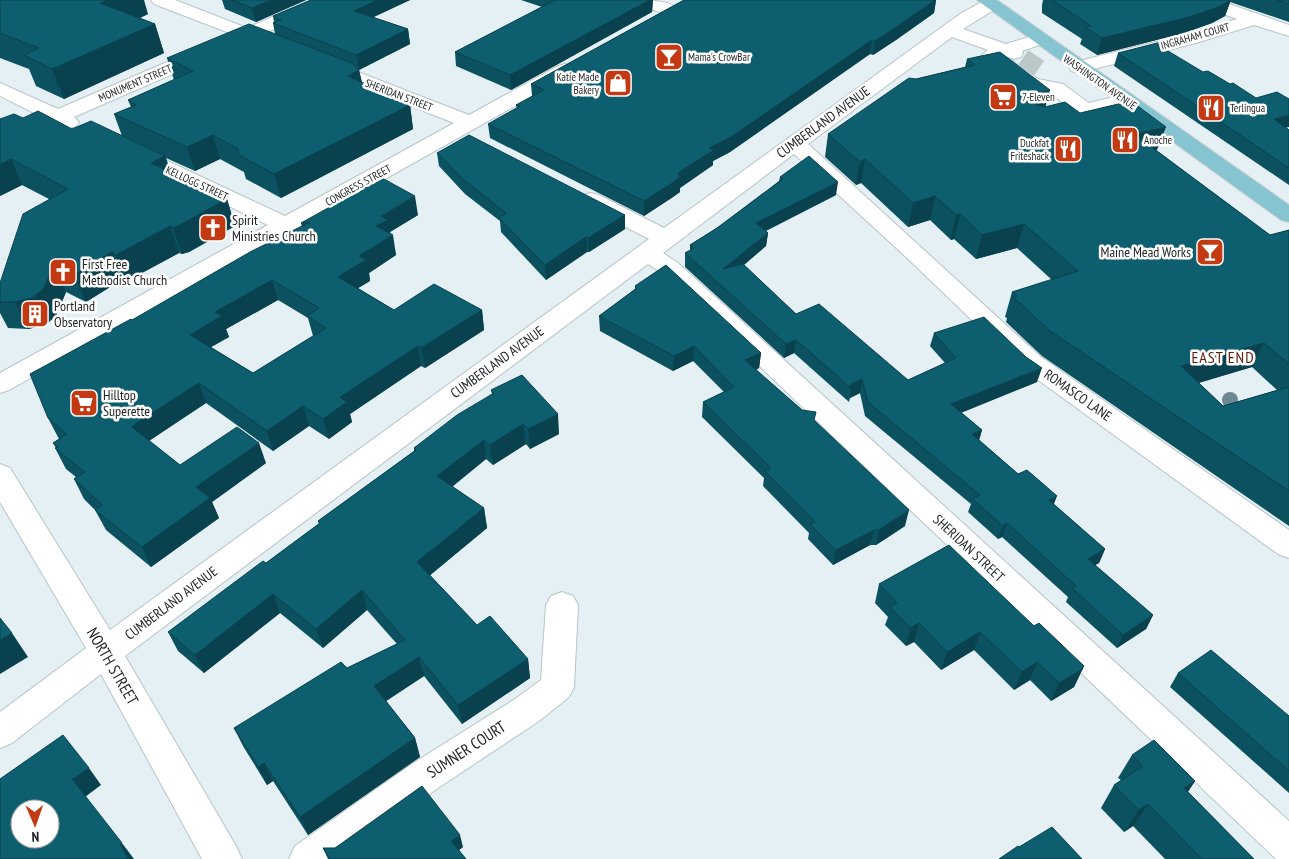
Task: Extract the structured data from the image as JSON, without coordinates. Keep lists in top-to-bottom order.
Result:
{
  "streets": {
    "main road": ["WASHINGTON AVENUE"],
    "street": [
      "INGRAHAM COURT",
      "MONUMENT STREET",
      "SHERIDAN STREET",
      "CUMBERLAND AVENUE",
      "KELLOGG STREET",
      "CONGRESS STREET",
      "ROMASCO LANE",
      "NORTH STREET",
      "SUMNER COURT"
    ]
  },
  "crossings": [
    ["INGRAHAM COURT", "WASHINGTON AVENUE"],
    ["WASHINGTON AVENUE", "CUMBERLAND AVENUE"],
    ["SHERIDAN STREET", "CUMBERLAND AVENUE"],
    ["SHERIDAN STREET", "CONGRESS STREET"],
    ["CUMBERLAND AVENUE", "ROMASCO LANE"],
    ["CUMBERLAND AVENUE", "NORTH STREET"],
    ["KELLOGG STREET", "CONGRESS STREET"]
  ],
  "districts": ["EAST END"],
  "places": {
    "bar": ["Mama's CrowBar", "Maine Mead Works"],
    "shop": ["Katie Made Bakery"],
    "supermarket": ["7-Eleven", "Hilltop Superette"],
    "restaurant": ["Terlingua", "Anoche", "Duckfat Friteshack"],
    "church": ["Spirit Ministries Church", "First Free Methodist Church"],
    "building": ["Portland Observatory"]
  },
  "north": "bottom"
}
